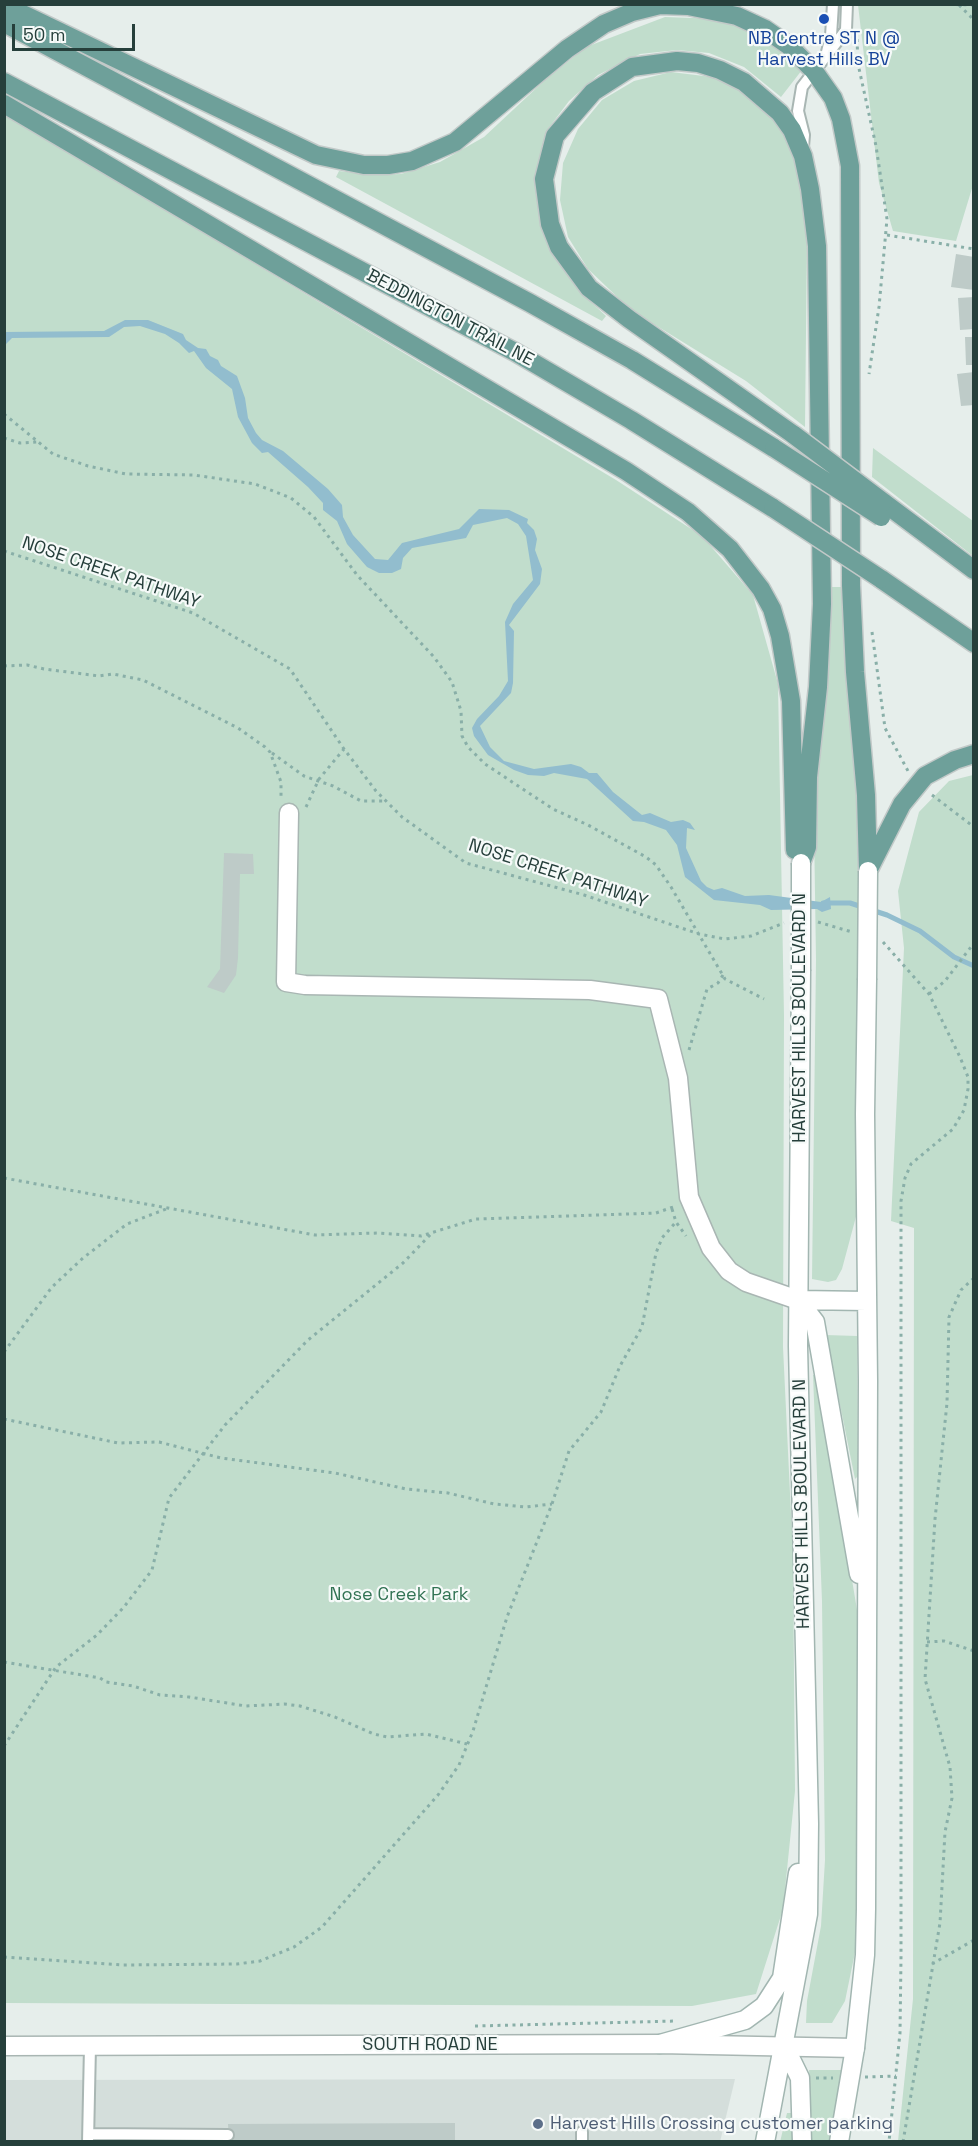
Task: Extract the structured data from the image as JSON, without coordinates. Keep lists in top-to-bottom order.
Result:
{
  "streets": {
    "main road": ["BEDDINGTON TRAIL NE", "HARVEST HILLS BOULEVARD N", "SOUTH ROAD NE"],
    "path": ["NOSE CREEK PATHWAY"]
  },
  "crossings": [
    ["HARVEST HILLS BOULEVARD N", "SOUTH ROAD NE"]
  ],
  "parks": ["Nose Creek Park"],
  "places": ["NB Centre ST N @ Harvest Hills BV", "Harvest Hills Crossing customer parking"],
  "scale_bar": "50 m"
}
